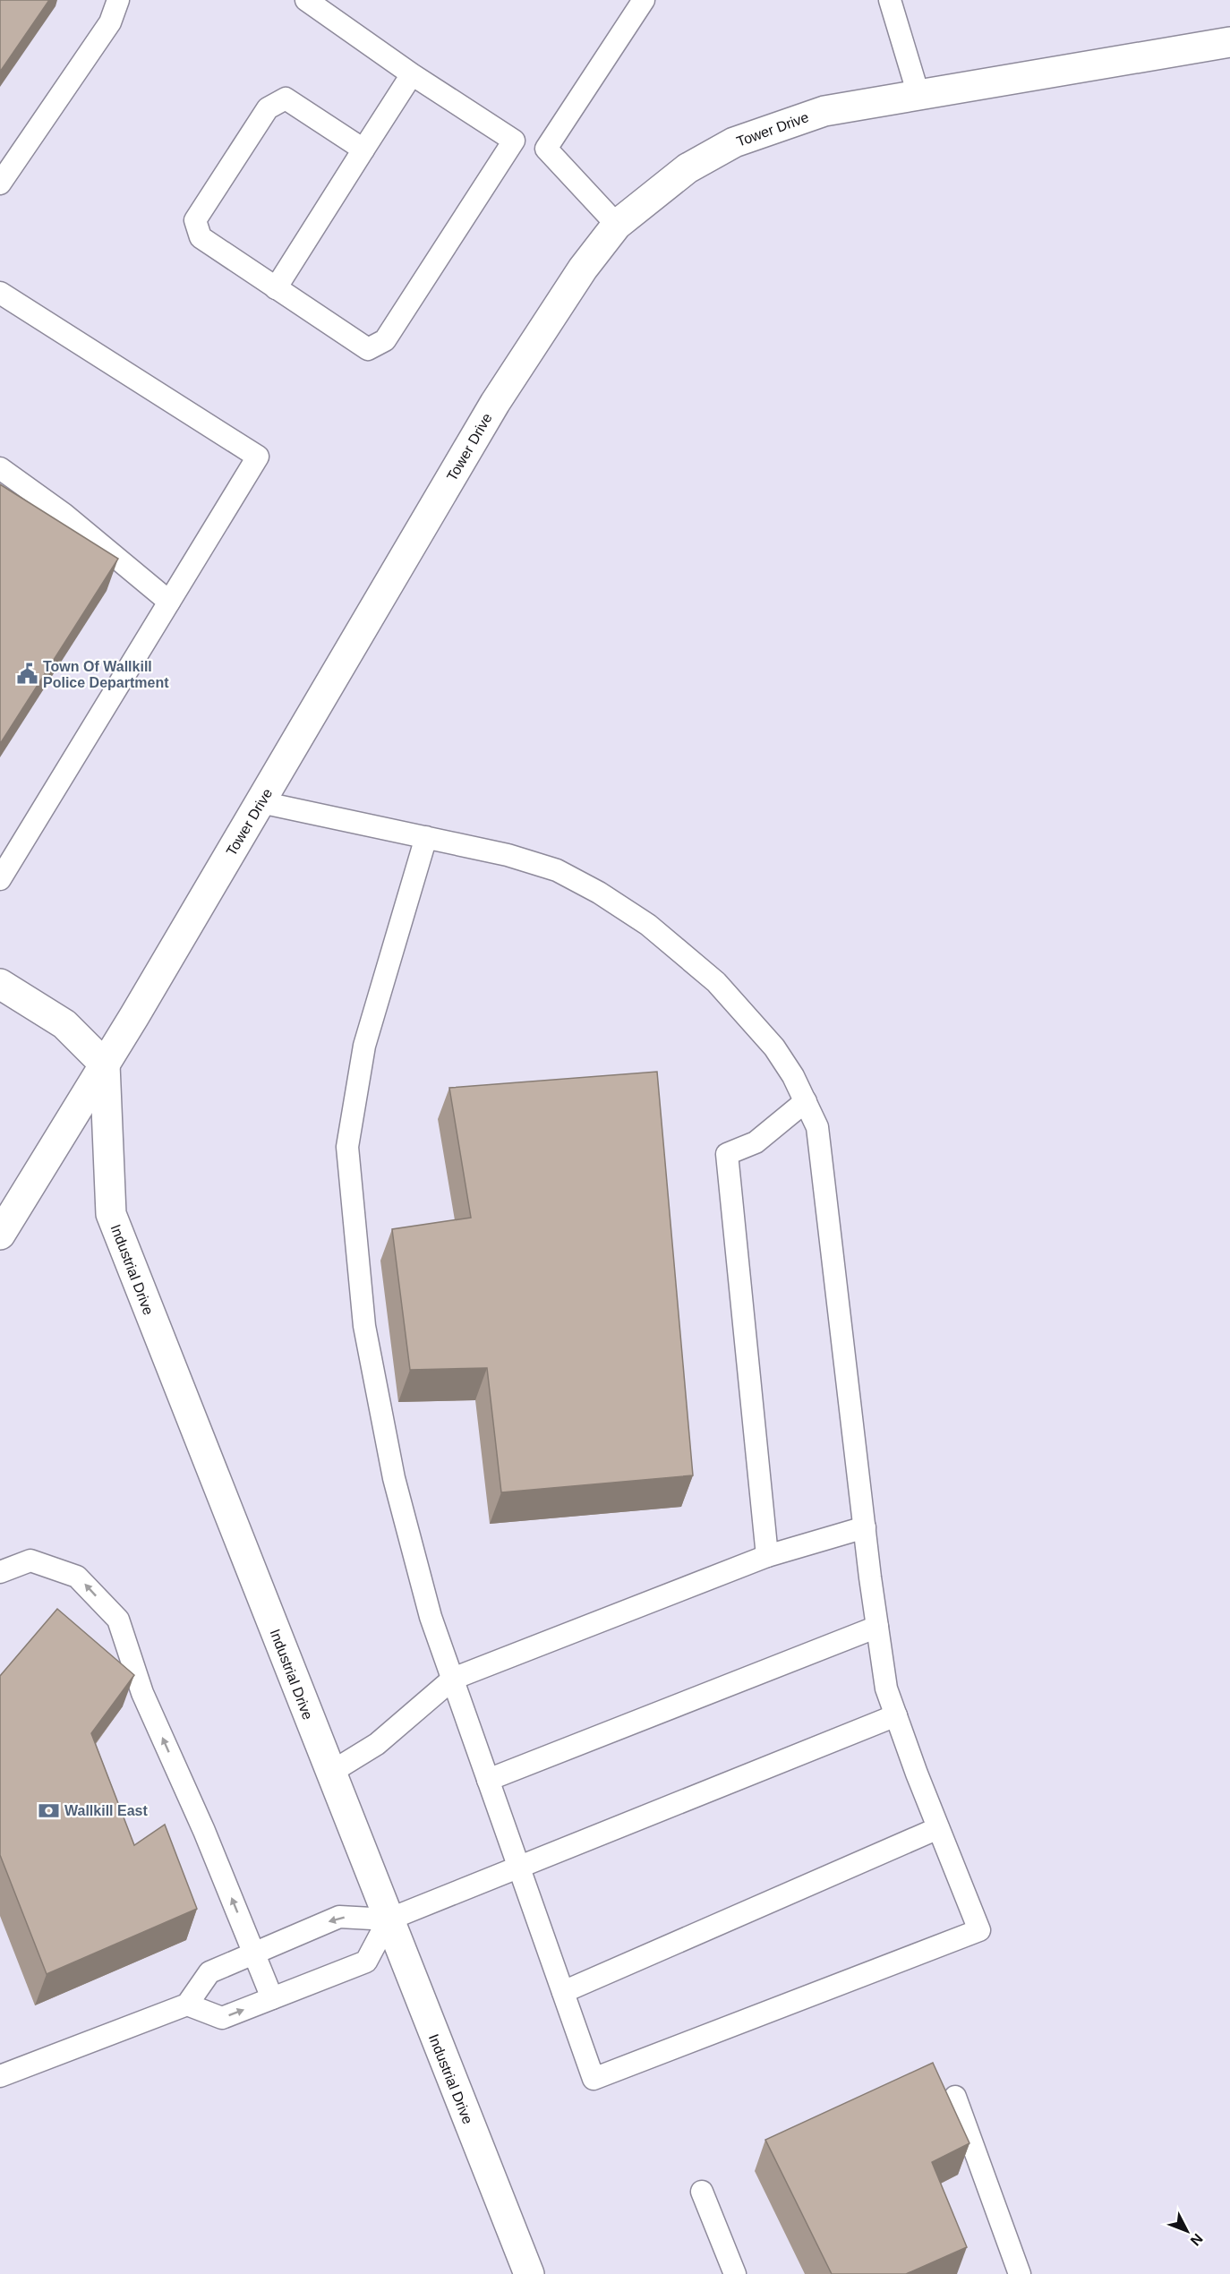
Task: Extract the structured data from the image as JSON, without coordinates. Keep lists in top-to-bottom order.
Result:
{
  "streets": {
    "street": ["Tower Drive", "Industrial Drive"]
  },
  "crossings": [
    ["Tower Drive", "Industrial Drive"]
  ],
  "places": {
    "public building": ["Town Of Wallkill Police Department"],
    "bank": ["Wallkill East"]
  },
  "north": "bottom right"
}
